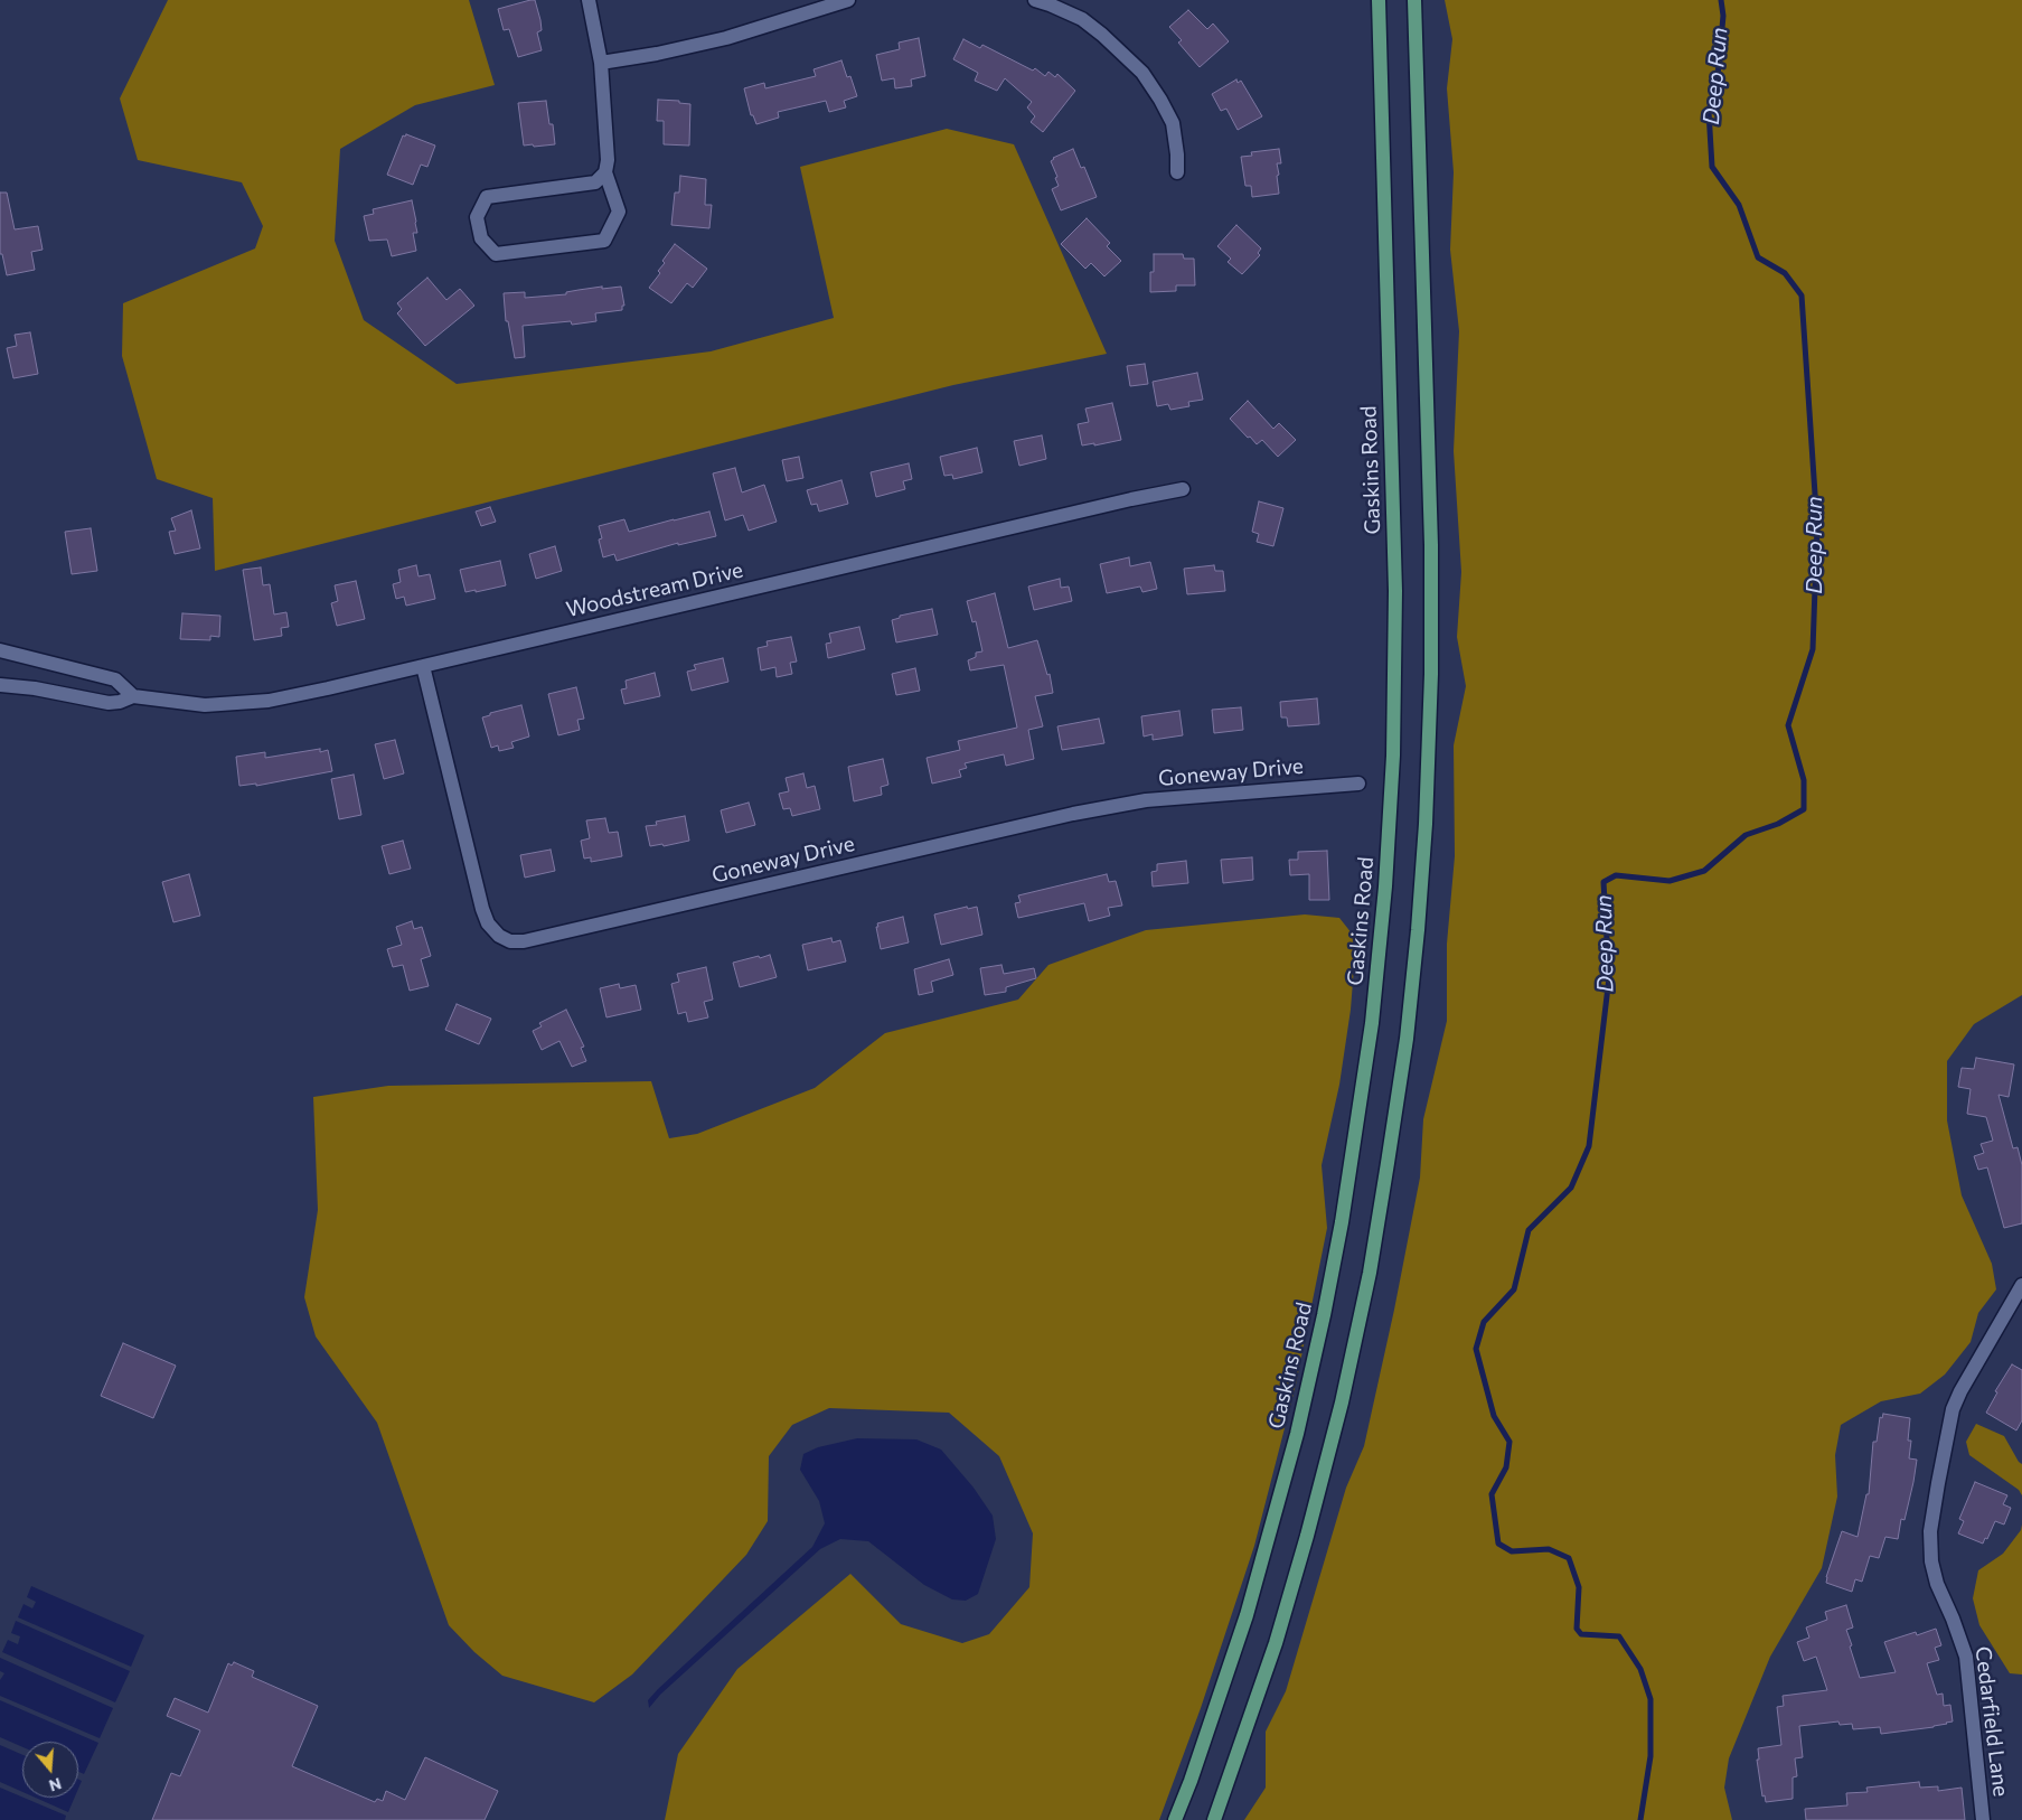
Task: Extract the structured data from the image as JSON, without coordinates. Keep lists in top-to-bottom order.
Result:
{
  "streets": {
    "main road": ["Gaskins Road"],
    "street": ["Woodstream Drive", "Goneway Drive", "Cedarfield Lane"]
  },
  "crossings": [
    ["Woodstream Drive", "Goneway Drive"]
  ],
  "water": ["Deep Run"],
  "north": "bottom"
}
